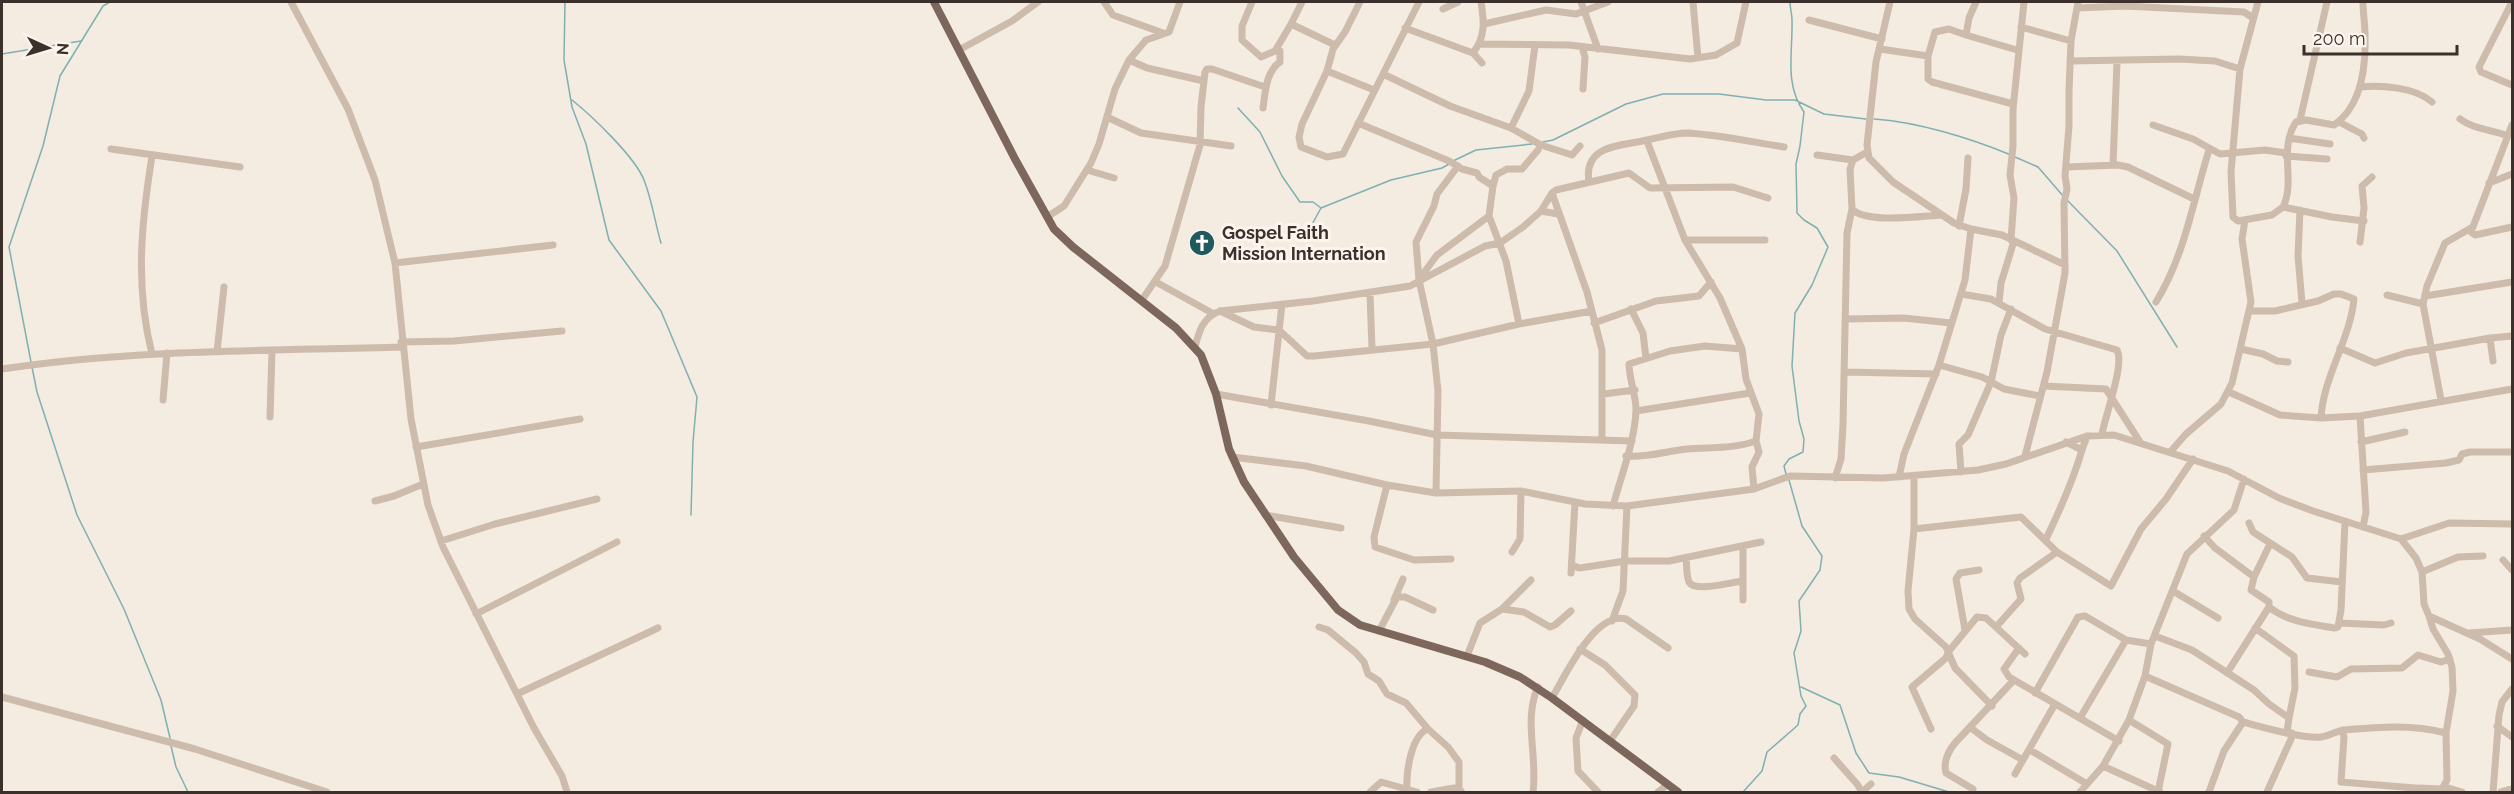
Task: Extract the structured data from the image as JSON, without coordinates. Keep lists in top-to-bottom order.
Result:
{
  "places": {
    "church": ["Gospel Faith Mission Internation"]
  },
  "scale_bar": "200 m",
  "north": "right"
}
